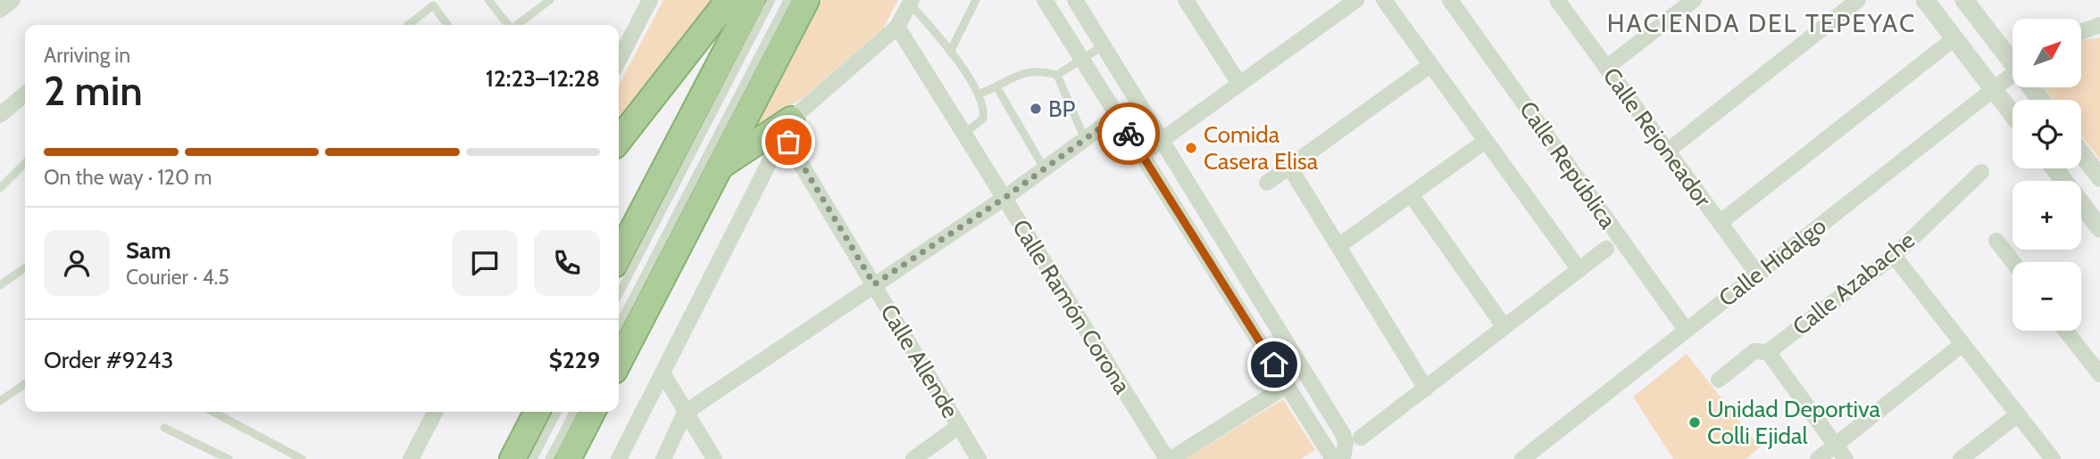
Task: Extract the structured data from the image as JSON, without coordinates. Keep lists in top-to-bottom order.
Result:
{
  "streets": {
    "street": [
      "Calle Rejoneador",
      "Calle República",
      "Calle Hidalgo",
      "Calle Azabache",
      "Calle Ramón Corona",
      "Calle Allende"
    ]
  },
  "crossings": [
    ["Calle Rejoneador", "Calle Hidalgo"],
    ["Calle República", "Calle Hidalgo"]
  ],
  "districts": ["HACIENDA DEL TEPEYAC"],
  "places": ["BP", "Comida Casera Elisa", "Unidad Deportiva Colli Ejidal"],
  "north": "top right",
  "page": {
    "map_buttons": ["+", "−"],
    "heading": ["2 min", "Arriving in", "12:23–12:28"],
    "panel": [
      "Sam",
      "Courier · 4.5",
      "Order #9243",
      "$229"
    ],
    "bar": "On the way · 120 m"
  }
}
